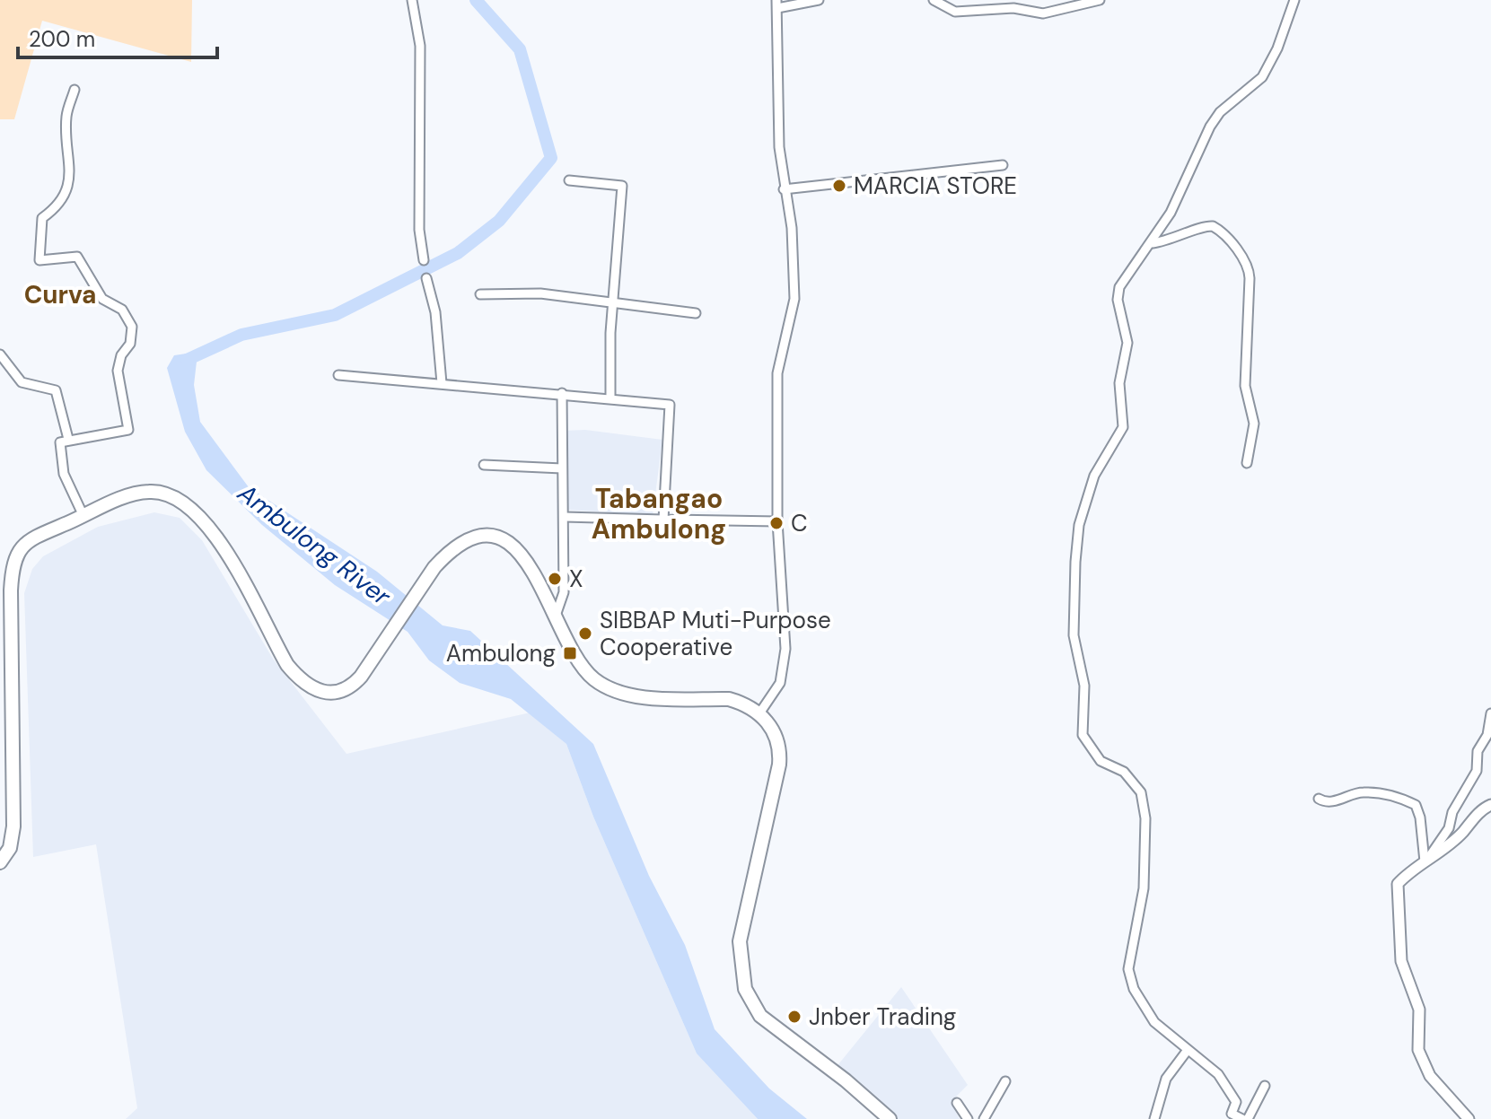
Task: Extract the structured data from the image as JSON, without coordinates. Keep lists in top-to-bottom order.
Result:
{
  "districts": ["Curva", "Tabangao Ambulong"],
  "water": ["Ambulong River"],
  "places": {
    "other": [
      "MARCIA STORE",
      "C",
      "X",
      "SIBBAP Muti-Purpose Cooperative",
      "Jnber Trading"
    ],
    "transit": ["Ambulong"]
  },
  "scale_bar": "200 m"
}
